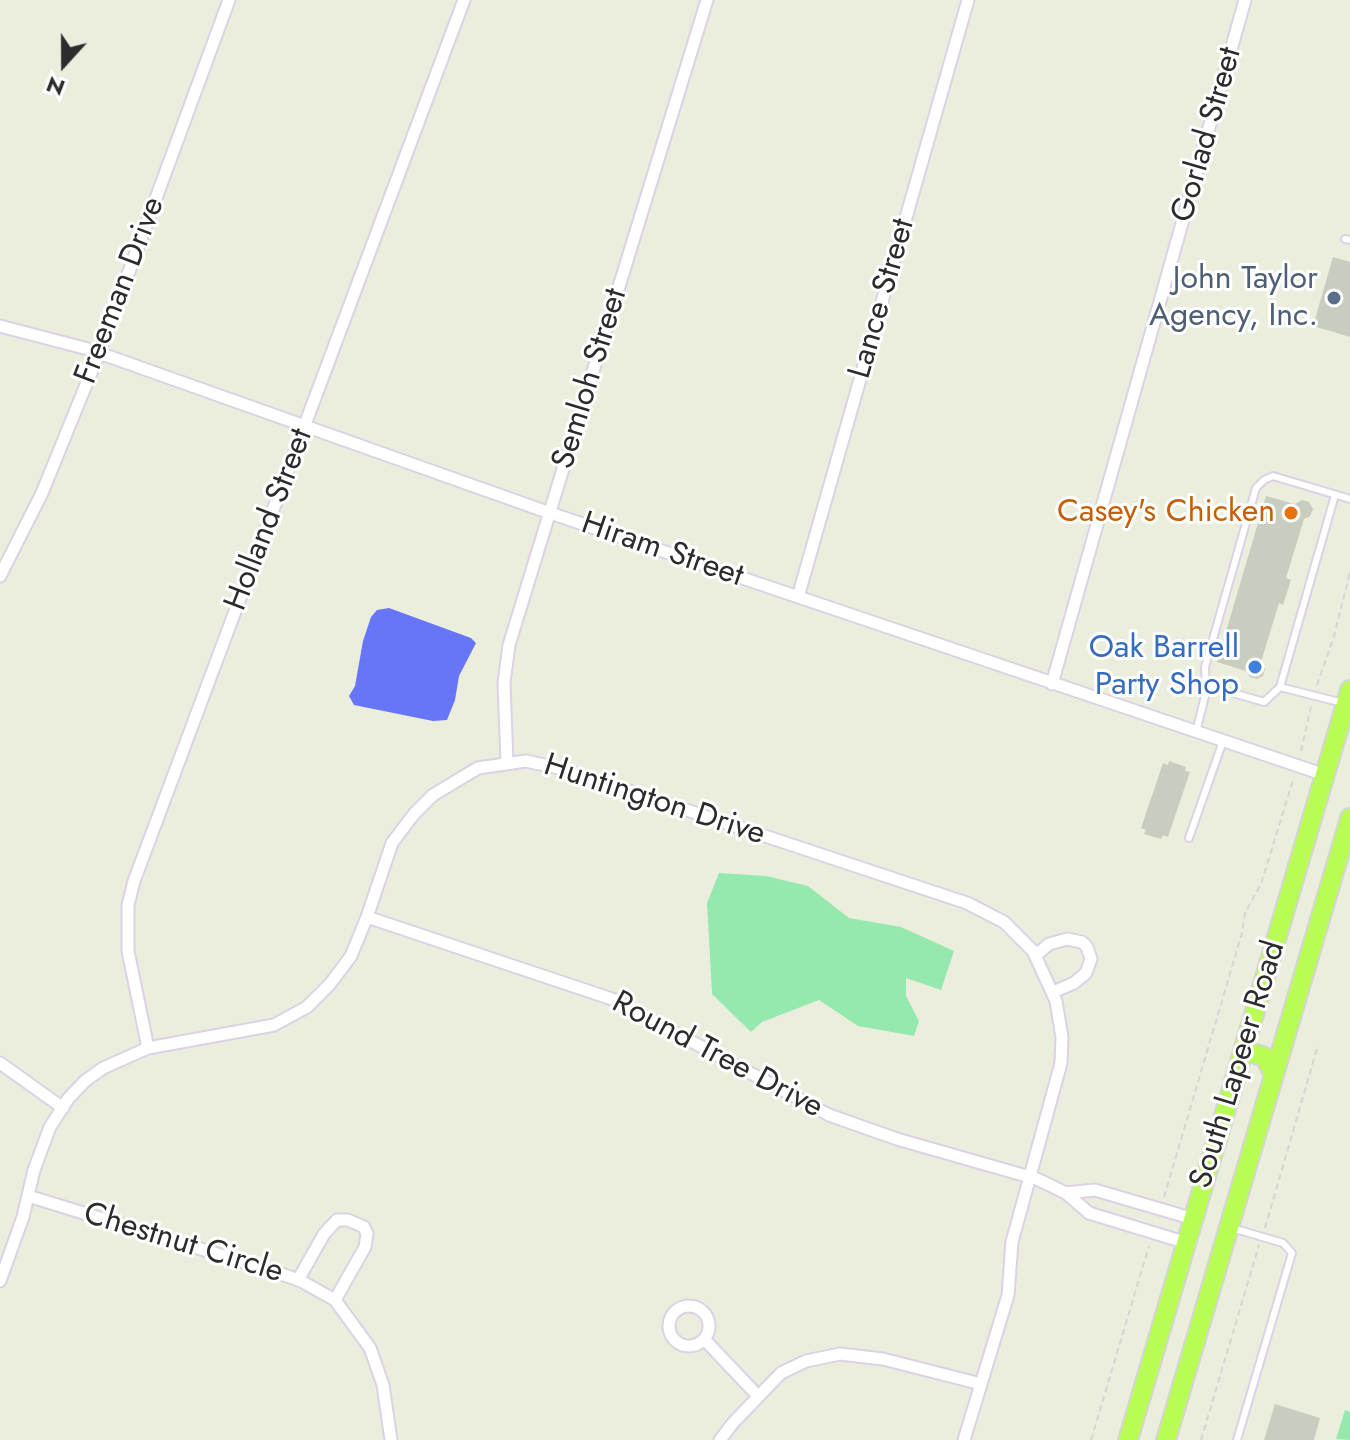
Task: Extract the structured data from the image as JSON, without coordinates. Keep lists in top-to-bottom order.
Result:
{
  "streets": {
    "main road": ["South Lapeer Road"],
    "street": [
      "Gorlad Street",
      "Freeman Drive",
      "Lance Street",
      "Semloh Street",
      "Holland Street",
      "Hiram Street",
      "Huntington Drive",
      "Round Tree Drive",
      "Chestnut Circle"
    ]
  },
  "crossings": [
    ["Gorlad Street", "Hiram Street"],
    ["Freeman Drive", "Hiram Street"],
    ["Lance Street", "Hiram Street"],
    ["Semloh Street", "Hiram Street"],
    ["Semloh Street", "Huntington Drive"],
    ["Holland Street", "Hiram Street"],
    ["Holland Street", "Huntington Drive"],
    ["Hiram Street", "South Lapeer Road"],
    ["Huntington Drive", "Round Tree Drive"],
    ["Huntington Drive", "Chestnut Circle"],
    ["Round Tree Drive", "South Lapeer Road"]
  ],
  "places": ["John Taylor Agency, Inc.", "Casey's Chicken", "Oak Barrell Party Shop"],
  "north": "bottom"
}
